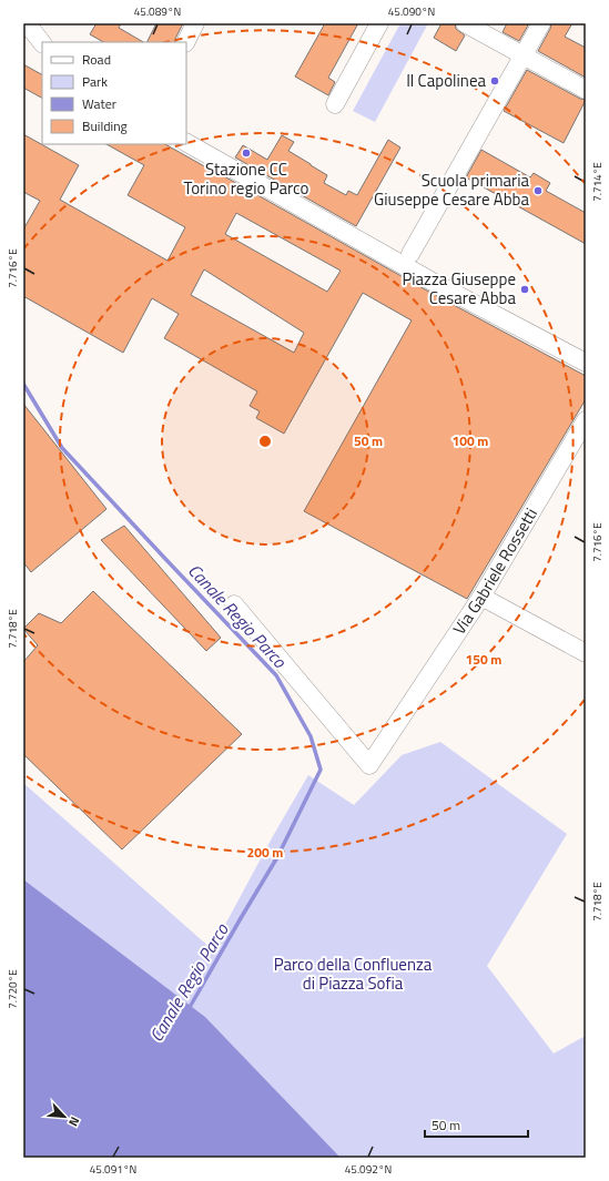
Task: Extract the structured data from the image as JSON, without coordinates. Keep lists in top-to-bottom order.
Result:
{
  "streets": {
    "street": ["Via Gabriele Rossetti"]
  },
  "water": ["Canale Regio Parco"],
  "parks": ["Parco della Confluenza di Piazza Sofia"],
  "places": [
    "Il Capolinea",
    "Stazione CC Torino regio Parco",
    "Scuola primaria Giuseppe Cesare Abba",
    "Piazza Giuseppe Cesare Abba"
  ],
  "legend": [
    "Road",
    "Park",
    "Water",
    "Building"
  ],
  "scale_bar": "50 m",
  "north": "bottom right",
  "coordinates": [
    "45.089°N",
    "45.090°N",
    "7.714°E",
    "7.716°E",
    "7.718°E",
    "7.720°E",
    "45.091°N",
    "45.092°N"
  ],
  "rings": [
    "50 m",
    "100 m",
    "150 m",
    "200 m"
  ]
}
